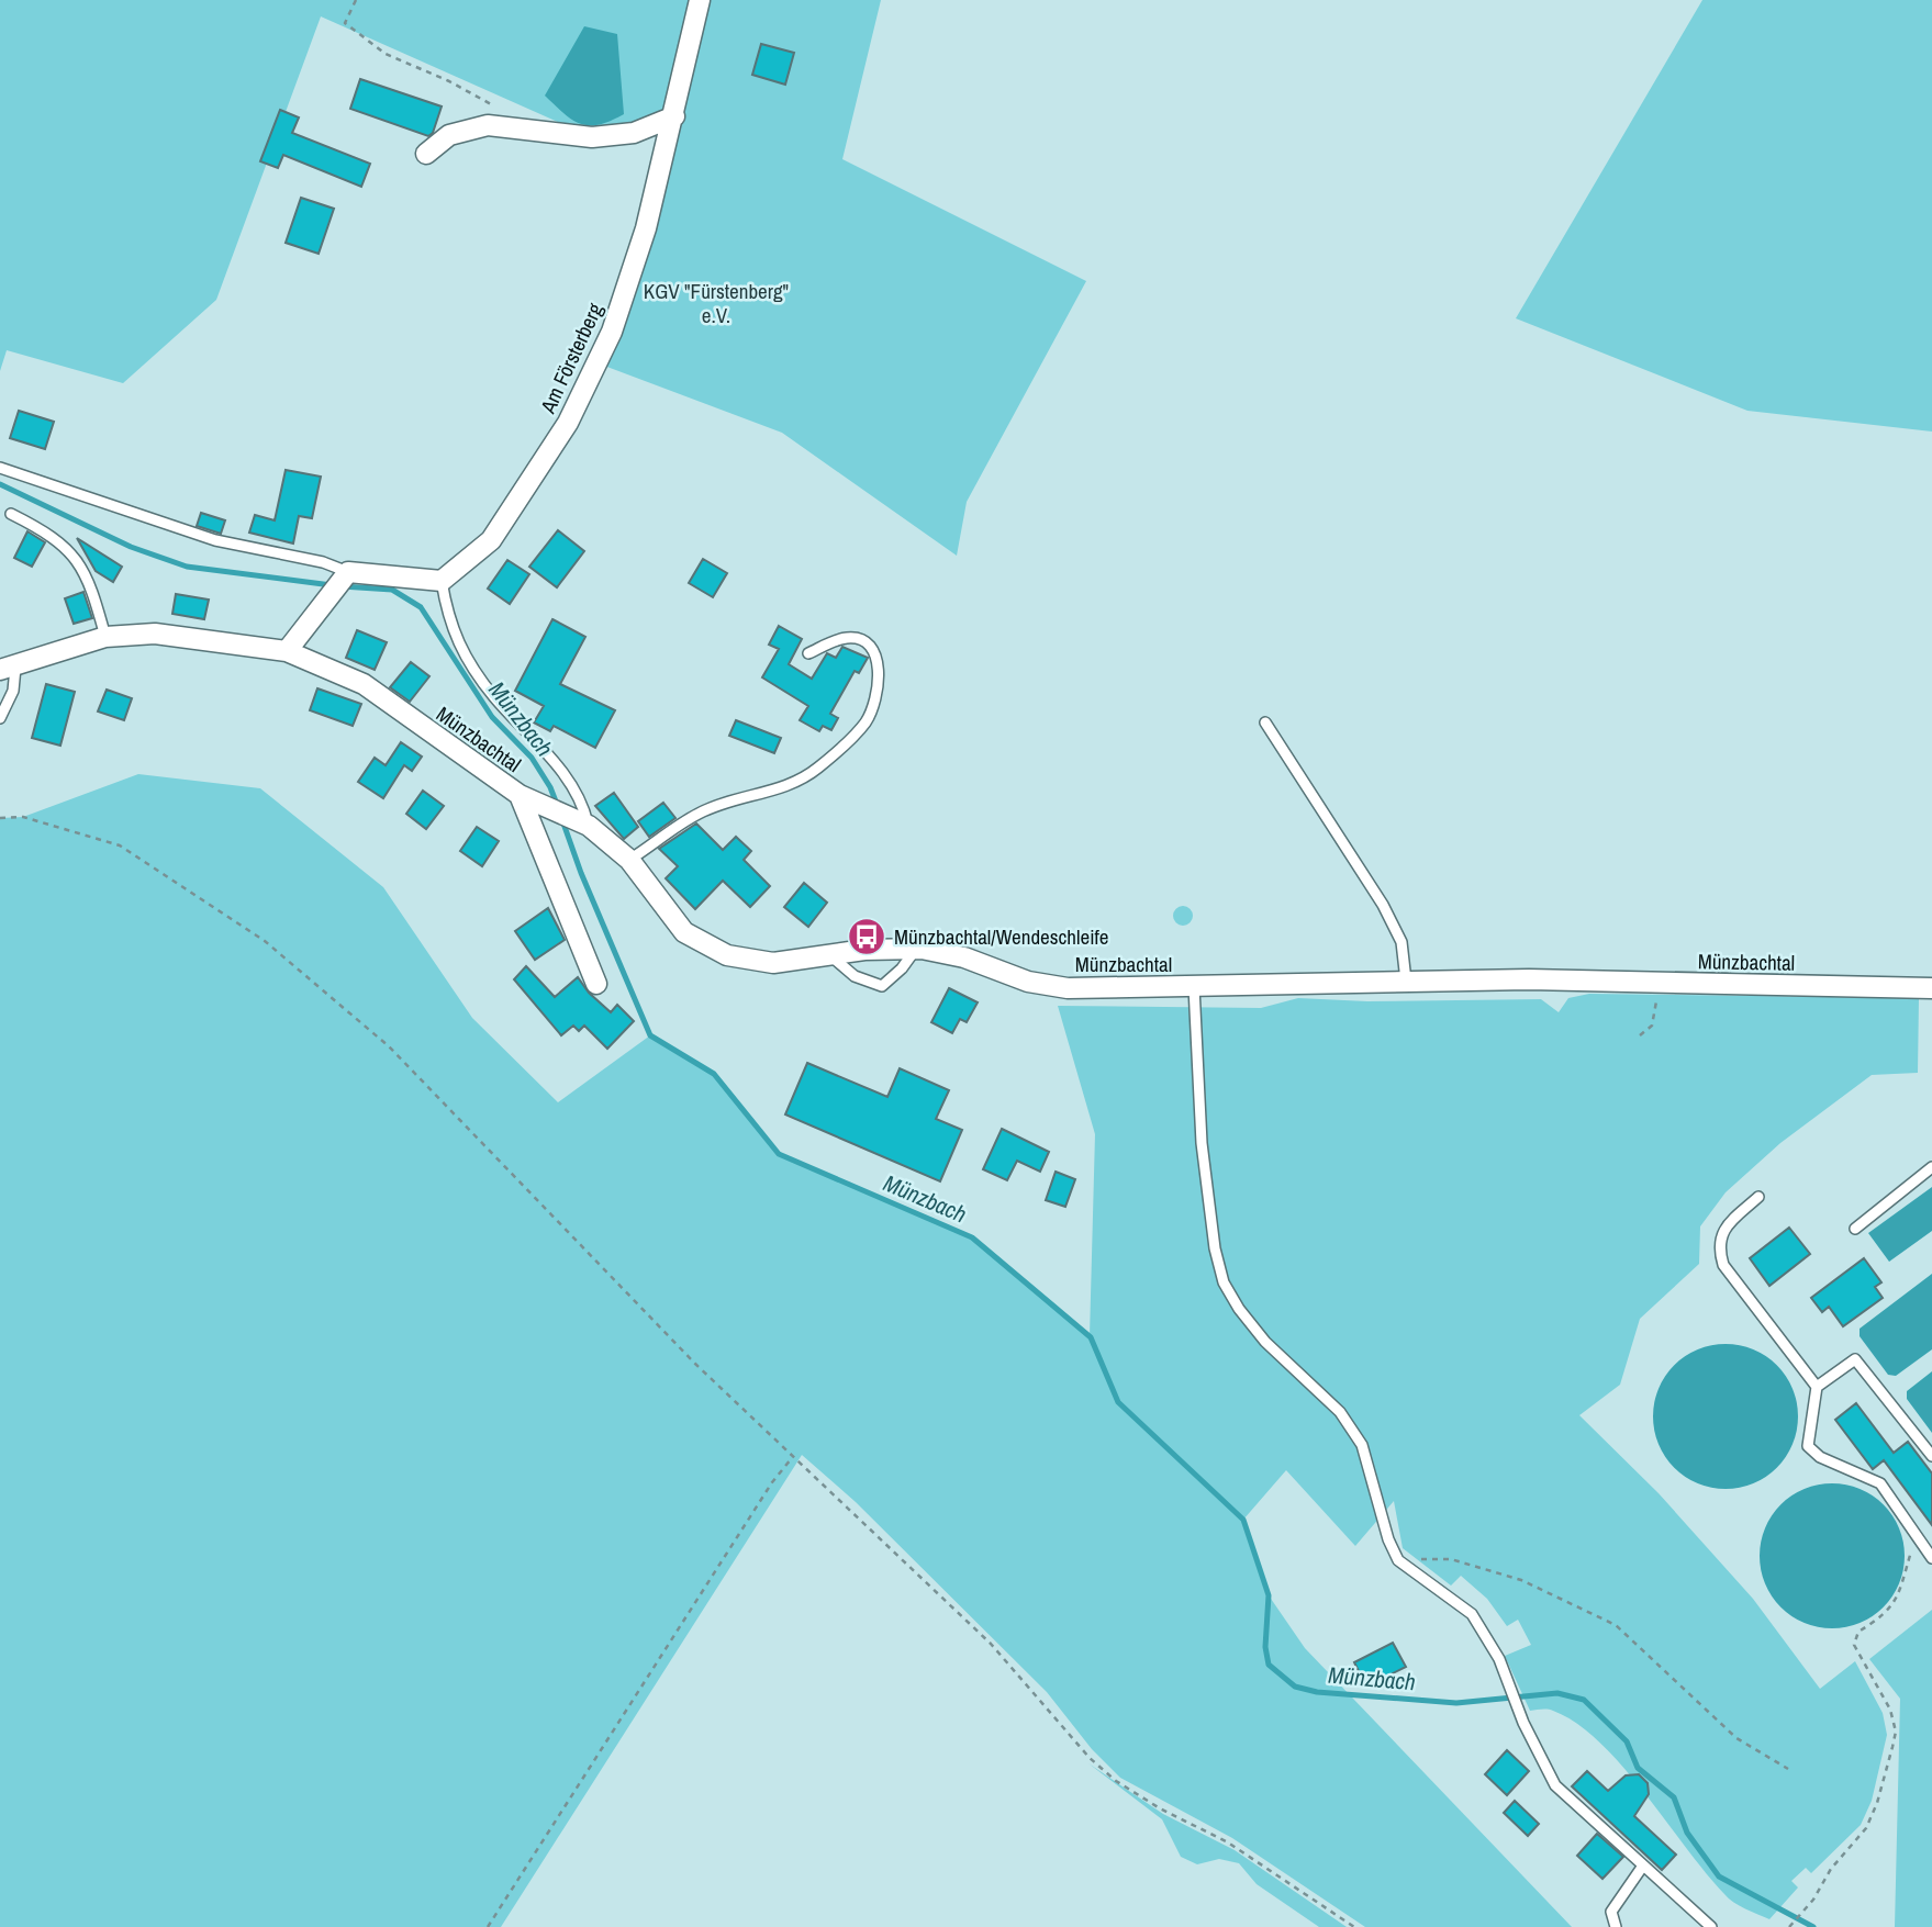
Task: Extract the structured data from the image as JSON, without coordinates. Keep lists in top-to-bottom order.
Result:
{
  "streets": {
    "street": ["Am Försterberg", "Münzbachtal"]
  },
  "water": ["Münzbach"],
  "parks": ["KGV \"Fürstenberg\" e.V."],
  "places": {
    "bus stop": ["Münzbachtal/Wendeschleife"]
  }
}
